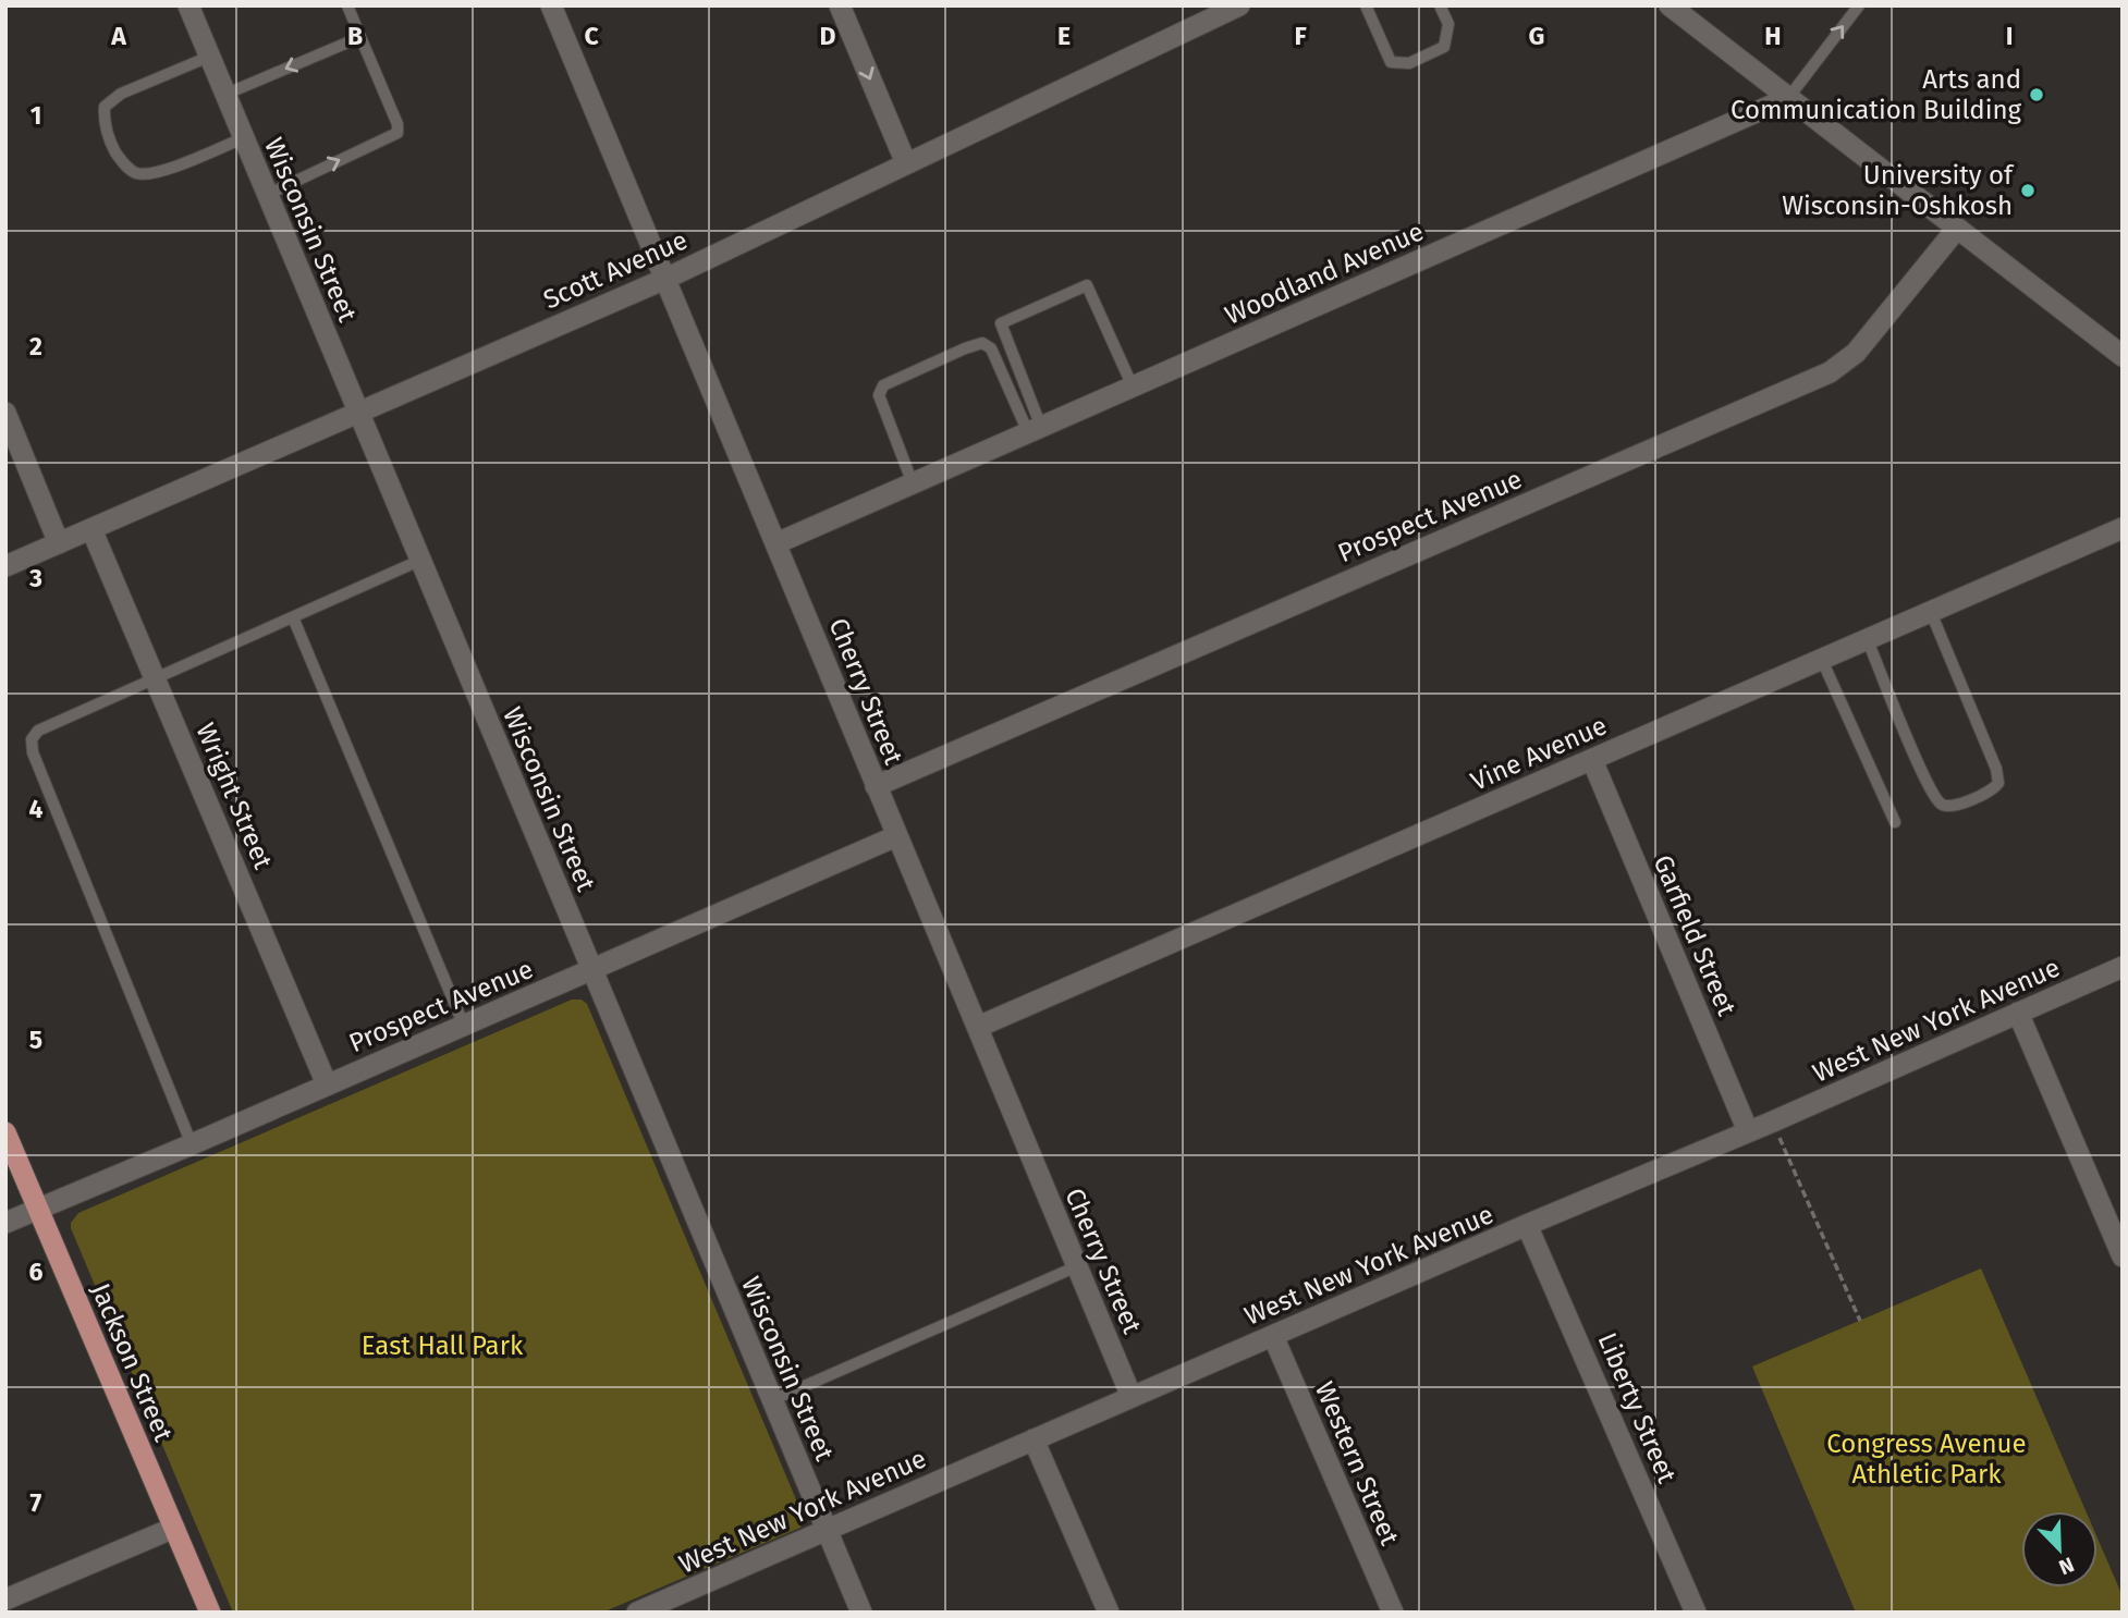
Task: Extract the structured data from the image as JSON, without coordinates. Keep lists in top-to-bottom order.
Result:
{
  "streets": {
    "main road": ["Jackson Street"],
    "street": [
      "Wisconsin Street",
      "Scott Avenue",
      "Woodland Avenue",
      "Prospect Avenue",
      "Cherry Street",
      "Vine Avenue",
      "Wright Street",
      "Garfield Street",
      "West New York Avenue",
      "Liberty Street",
      "Western Street"
    ]
  },
  "crossings": [
    ["Wisconsin Street", "Scott Avenue"],
    ["Wisconsin Street", "Prospect Avenue"],
    ["Wisconsin Street", "West New York Avenue"],
    ["Scott Avenue", "Cherry Street"],
    ["Scott Avenue", "Wright Street"],
    ["Woodland Avenue", "Cherry Street"],
    ["Prospect Avenue", "Cherry Street"],
    ["Prospect Avenue", "Wright Street"],
    ["Prospect Avenue", "Jackson Street"],
    ["Cherry Street", "Vine Avenue"],
    ["Cherry Street", "West New York Avenue"],
    ["Vine Avenue", "Garfield Street"],
    ["Garfield Street", "West New York Avenue"],
    ["West New York Avenue", "Liberty Street"],
    ["West New York Avenue", "Western Street"]
  ],
  "parks": ["East Hall Park", "Congress Avenue Athletic Park"],
  "places": ["Arts and Communication Building", "University of Wisconsin-Oshkosh"],
  "north": "bottom right",
  "grid": {
    "columns": [
      "A",
      "B",
      "C",
      "D",
      "E",
      "F",
      "G",
      "H",
      "I"
    ],
    "rows": [
      "1",
      "2",
      "3",
      "4",
      "5",
      "6",
      "7"
    ]
  }
}
